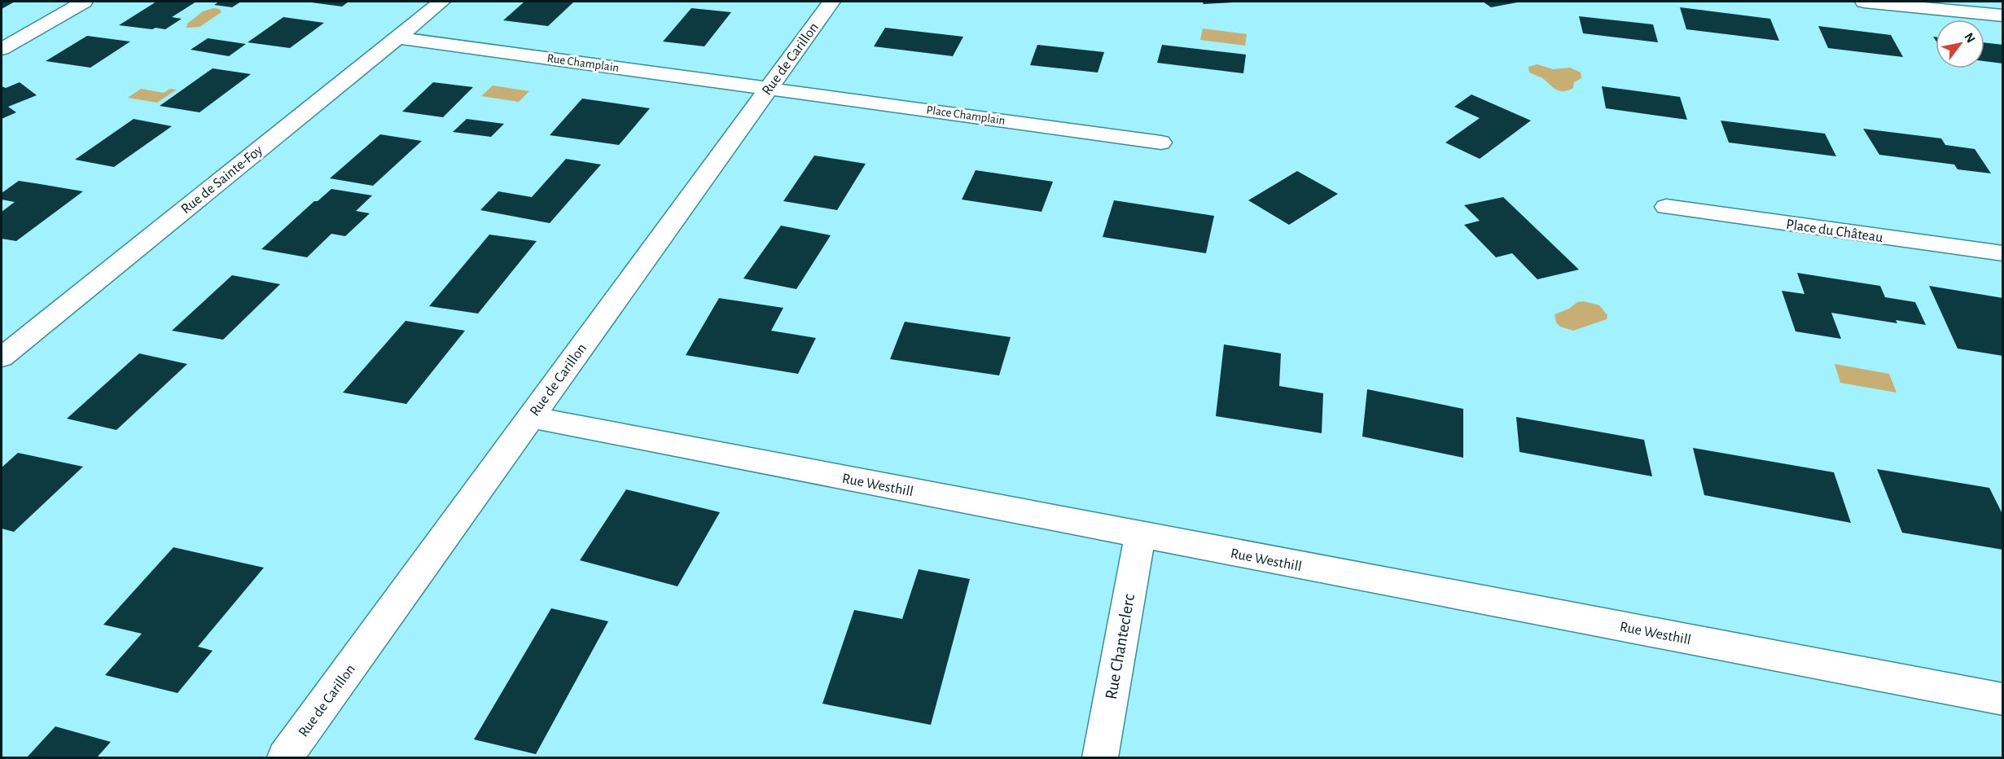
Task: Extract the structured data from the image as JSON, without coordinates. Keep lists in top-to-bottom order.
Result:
{
  "streets": {
    "street": [
      "Rue de Carillon",
      "Rue Champlain",
      "Place Champlain",
      "Rue de Sainte-Foy",
      "Place du Château",
      "Rue Westhill",
      "Rue Chanteclerc"
    ]
  },
  "crossings": [
    ["Rue de Carillon", "Rue Champlain"],
    ["Rue de Carillon", "Place Champlain"],
    ["Rue de Carillon", "Rue Westhill"],
    ["Rue Champlain", "Place Champlain"],
    ["Rue Champlain", "Rue de Sainte-Foy"],
    ["Rue Westhill", "Rue Chanteclerc"]
  ],
  "north": "top right"
}
